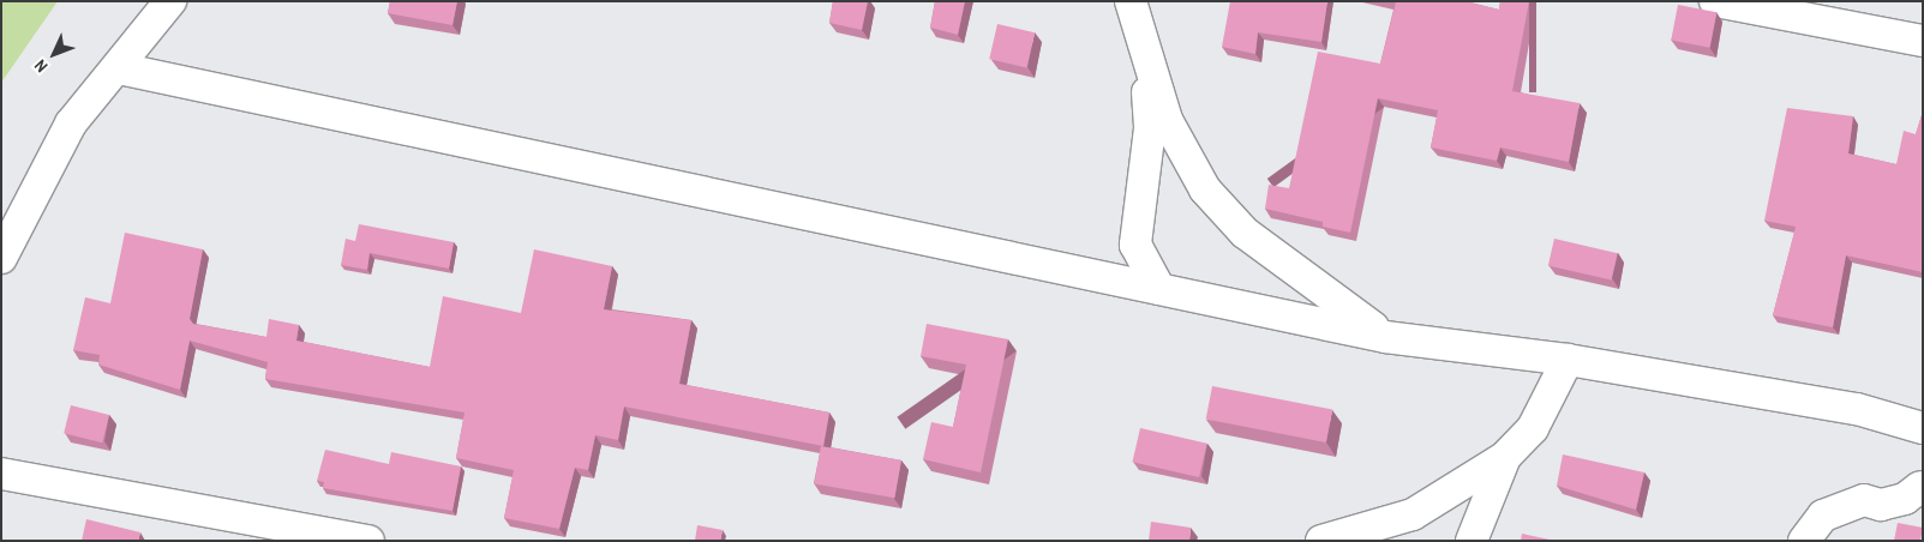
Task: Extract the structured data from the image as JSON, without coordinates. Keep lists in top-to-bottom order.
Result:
{
  "north": "bottom left"
}
